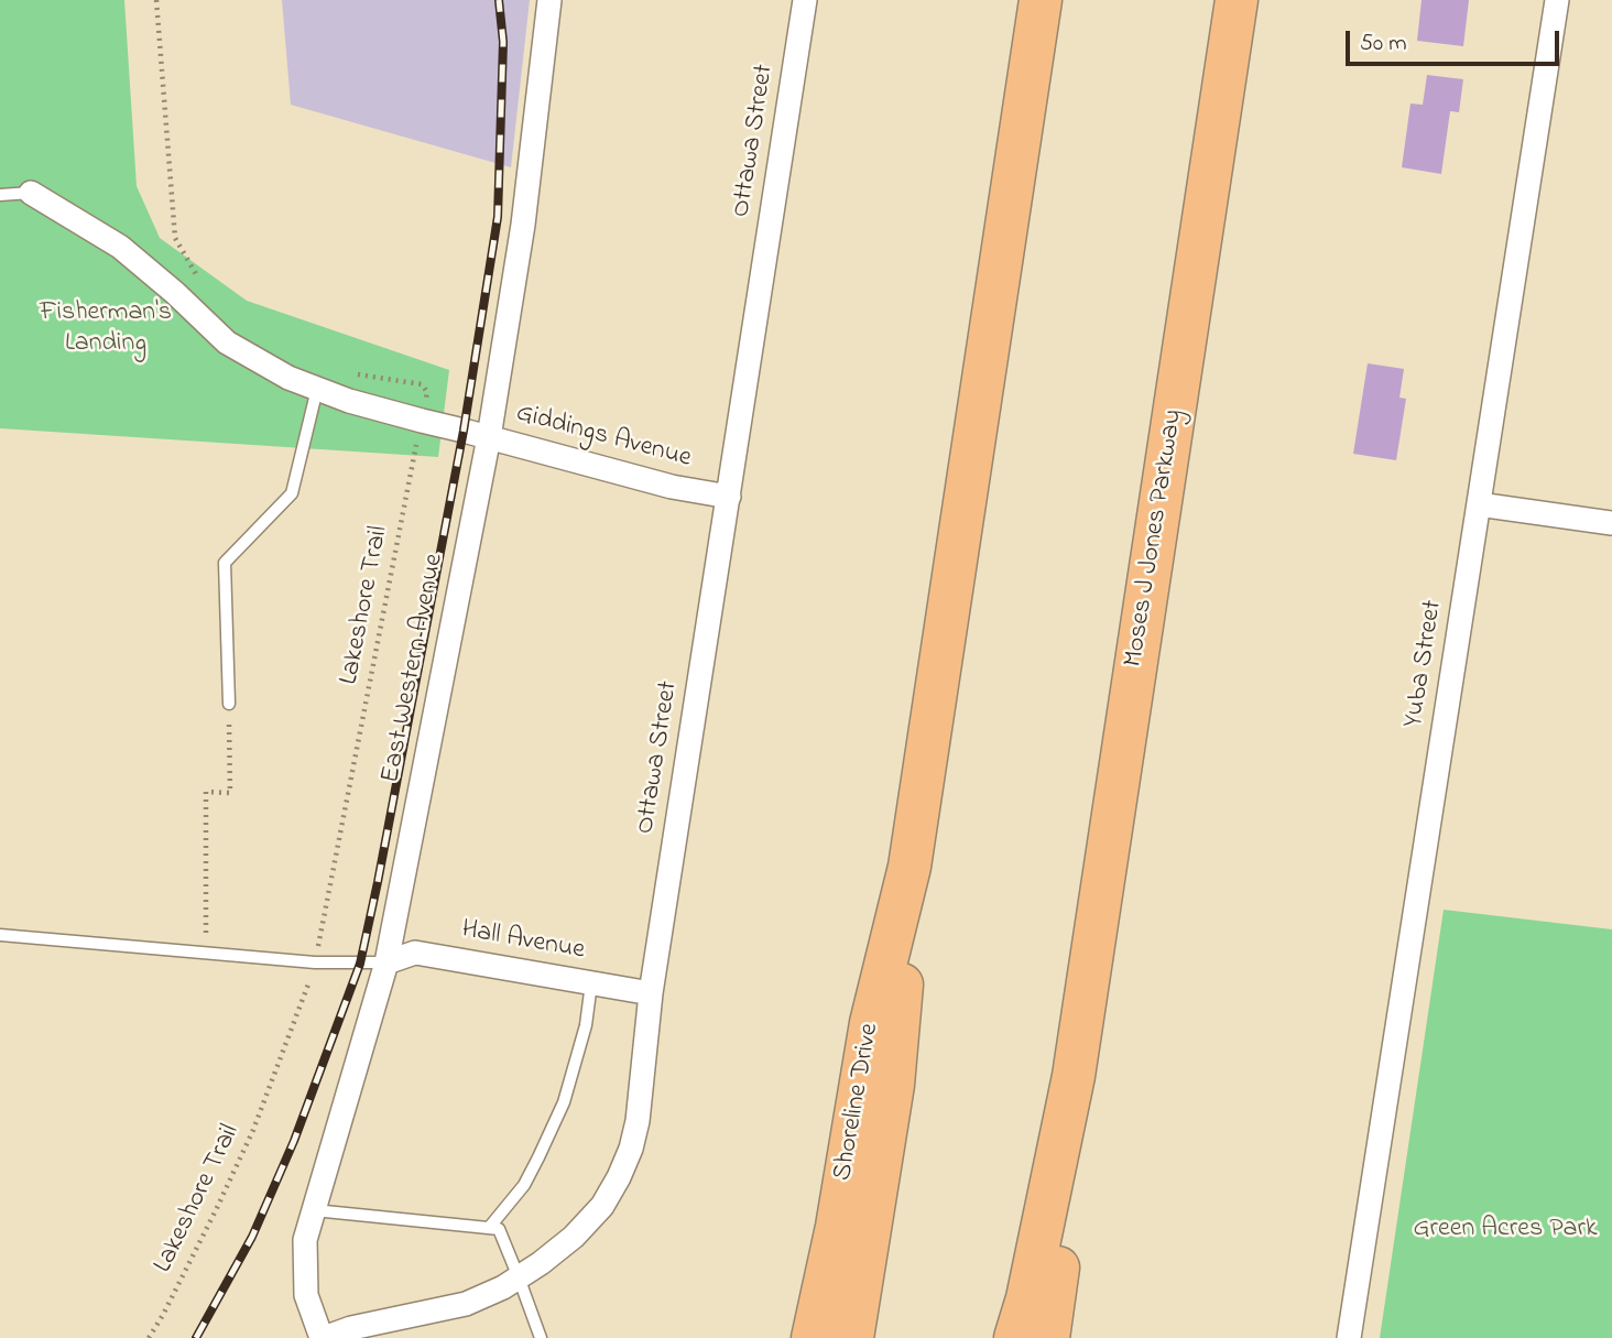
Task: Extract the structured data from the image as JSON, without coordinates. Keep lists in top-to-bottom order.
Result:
{
  "streets": {
    "highway": ["Moses J Jones Parkway", "Shoreline Drive"],
    "street": [
      "Ottawa Street",
      "Giddings Avenue",
      "Yuba Street",
      "East Western Avenue",
      "Hall Avenue"
    ],
    "path": ["Lakeshore Trail"]
  },
  "crossings": [
    ["Ottawa Street", "Giddings Avenue"],
    ["Ottawa Street", "East Western Avenue"],
    ["Ottawa Street", "Hall Avenue"],
    ["Giddings Avenue", "Lakeshore Trail"],
    ["Giddings Avenue", "East Western Avenue"],
    ["East Western Avenue", "Hall Avenue"]
  ],
  "parks": ["Fisherman's Landing", "Green Acres Park"],
  "scale_bar": "50 m"
}
